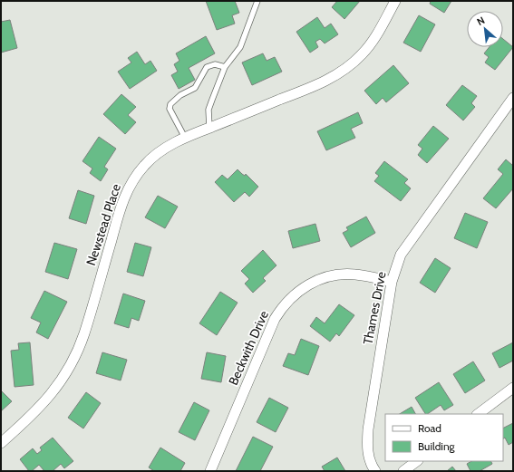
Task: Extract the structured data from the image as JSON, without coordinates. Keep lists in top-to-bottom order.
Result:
{
  "streets": {
    "street": ["Newstead Place", "Thames Drive", "Beckwith Drive"]
  },
  "crossings": [
    ["Thames Drive", "Beckwith Drive"]
  ],
  "legend": ["Road", "Building"],
  "north": "top left"
}
